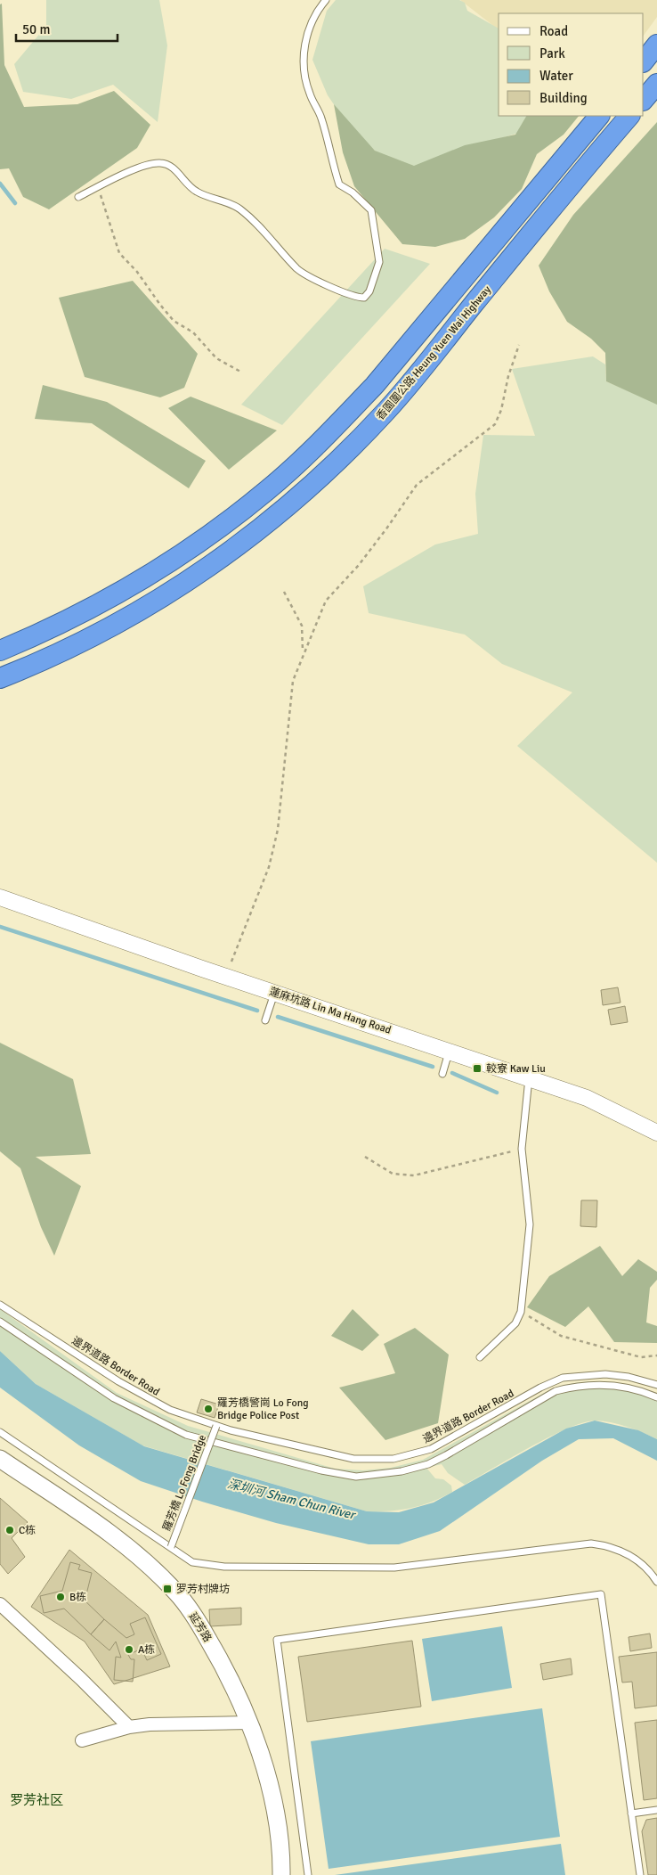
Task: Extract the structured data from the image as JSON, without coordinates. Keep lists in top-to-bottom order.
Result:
{
  "streets": {
    "highway": ["香園圍公路 Heung Yuen Wai Highway"],
    "main road": ["延芳路"],
    "street": ["蓮麻坑路 Lin Ma Hang Road"],
    "lane": ["邊界道路 Border Road", "羅芳橋 Lo Fong Bridge"]
  },
  "crossings": [
    ["邊界道路 Border Road", "羅芳橋 Lo Fong Bridge"]
  ],
  "districts": ["罗芳社区"],
  "water": ["深圳河 Sham Chun River"],
  "places": {
    "transit": ["較寮 Kaw Liu", "罗芳村牌坊"],
    "other": [
      "羅芳橋警崗 Lo Fong Bridge Police Post",
      "C栋",
      "B栋",
      "A栋"
    ]
  },
  "legend": [
    "Road",
    "Park",
    "Water",
    "Building"
  ],
  "scale_bar": "50 m"
}
